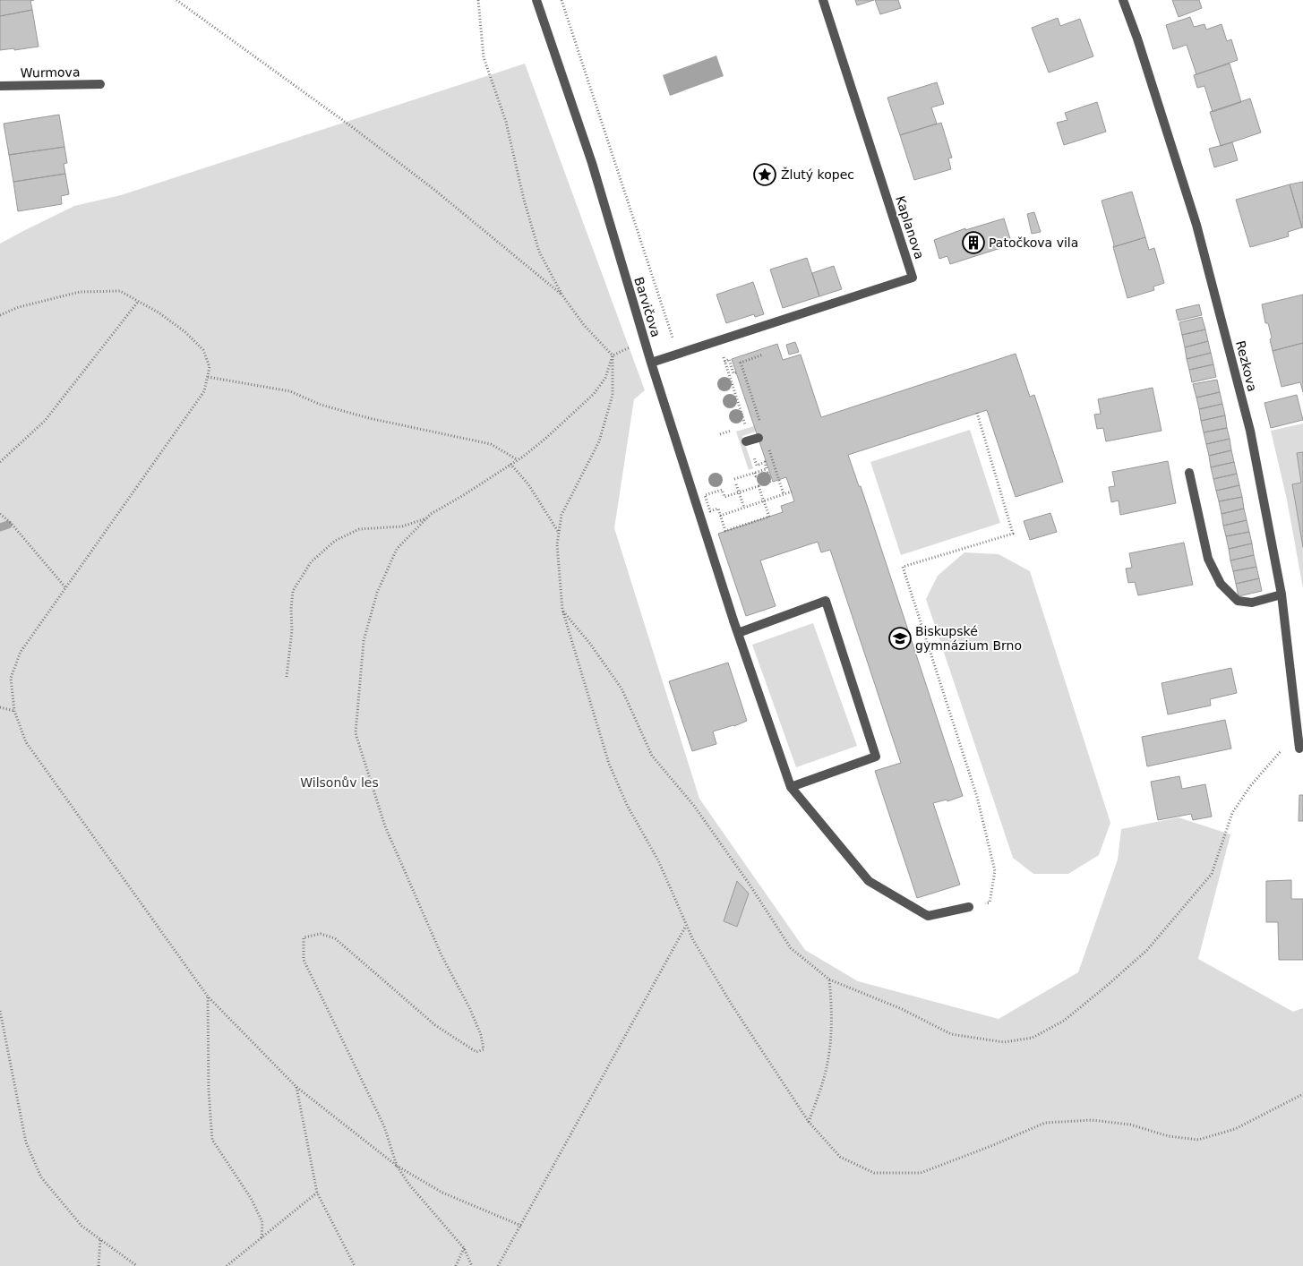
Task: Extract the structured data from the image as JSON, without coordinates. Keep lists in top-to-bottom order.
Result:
{
  "streets": {
    "street": [
      "Wurmova",
      "Kaplanova",
      "Barvičova",
      "Rezkova"
    ]
  },
  "crossings": [
    ["Kaplanova", "Barvičova"]
  ],
  "parks": ["Wilsonův les"],
  "places": {
    "place": ["Žlutý kopec"],
    "building": ["Patočkova vila"],
    "school or university": ["Biskupské gymnázium Brno"]
  }
}
